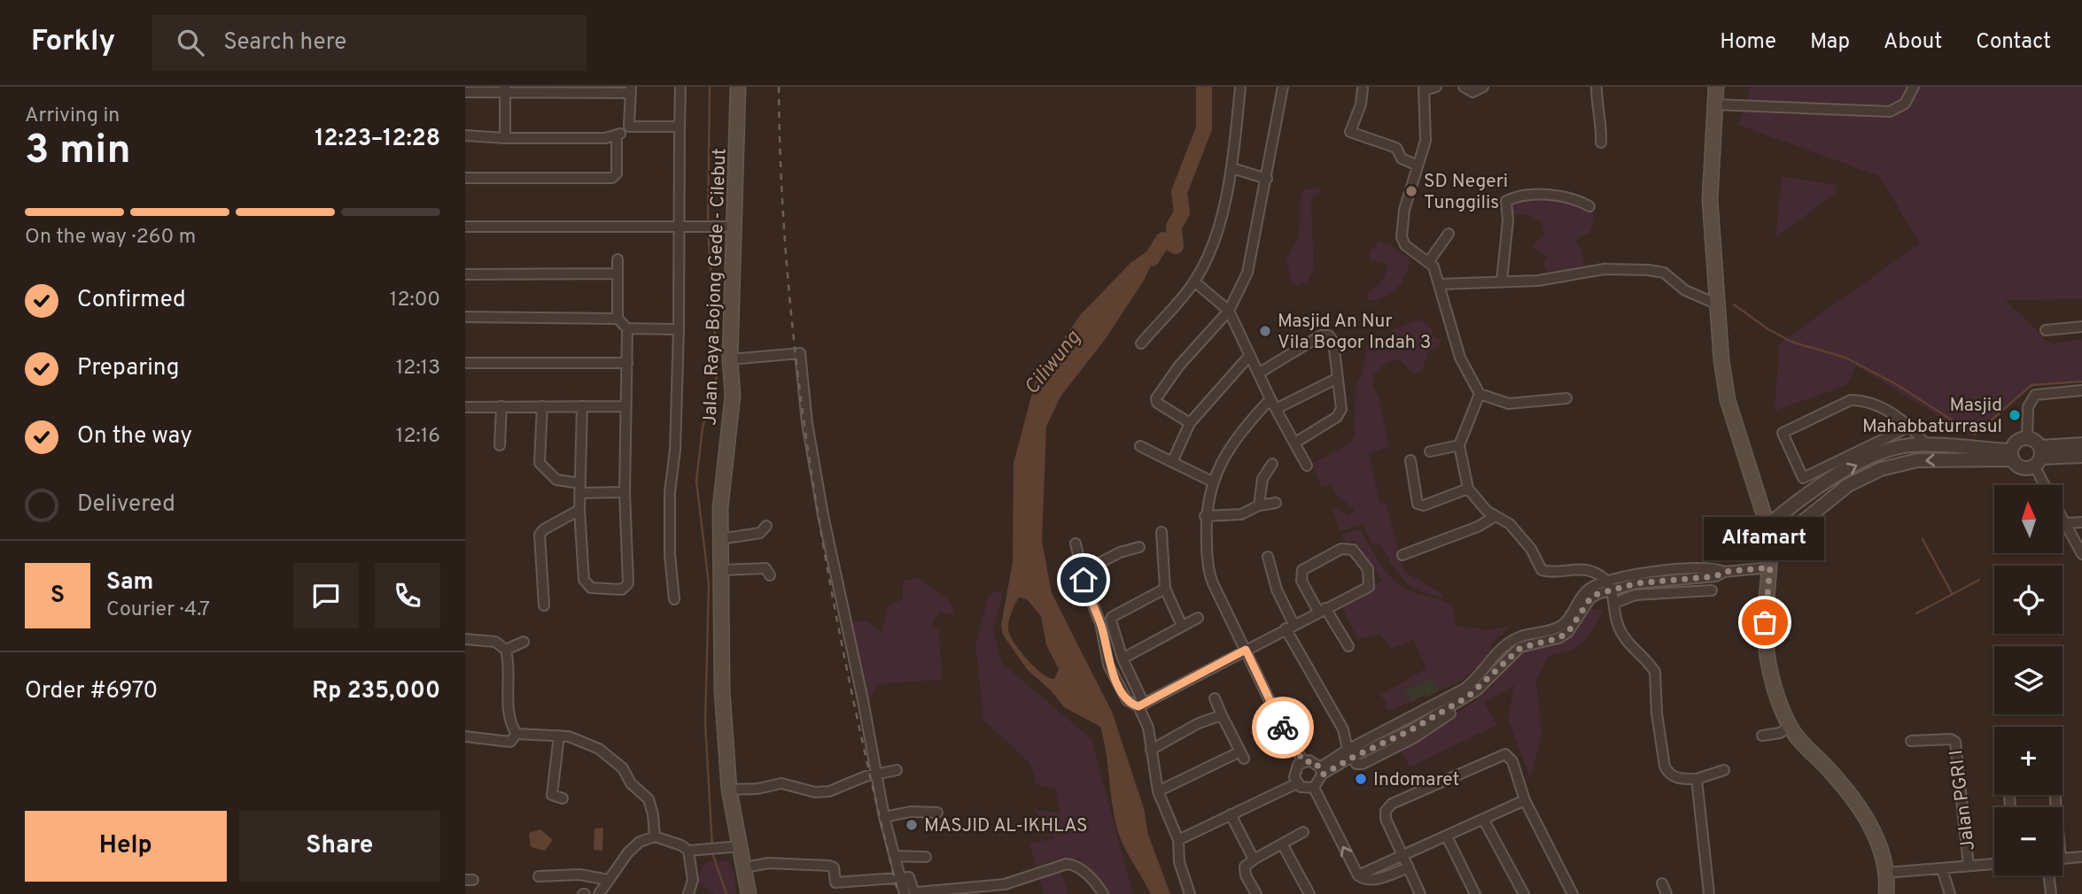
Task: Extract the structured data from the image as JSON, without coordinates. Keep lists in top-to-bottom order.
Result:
{
  "streets": {
    "main road": ["Jalan Raya Bojong Gede - Cilebut"],
    "street": ["Jalan PGRI I"]
  },
  "water": ["Ciliwung"],
  "places": [
    "SD Negeri Tunggilis",
    "Masjid An Nur Vila Bogor Indah 3",
    "Masjid Mahabbaturrasul",
    "Alfamart",
    "Indomaret",
    "MASJID AL-IKHLAS"
  ],
  "north": "top",
  "page": {
    "header": "Forkly",
    "search": "Search here",
    "nav": [
      "Home",
      "Map",
      "About",
      "Contact"
    ],
    "heading": ["3 min", "Arriving in", "12:23–12:28"],
    "panel": [
      "Sam",
      "Courier · 4.7",
      "Order #6970",
      "Rp 235,000"
    ],
    "bar": "On the way · 260 m",
    "list": [
      ["Confirmed", "12:00"],
      ["Preparing", "12:13"],
      ["On the way", "12:16"],
      "Delivered"
    ],
    "map_buttons": ["+", "−"],
    "bubble": "Alfamart",
    "round": "S",
    "buttons": ["Help", "Share"]
  }
}
